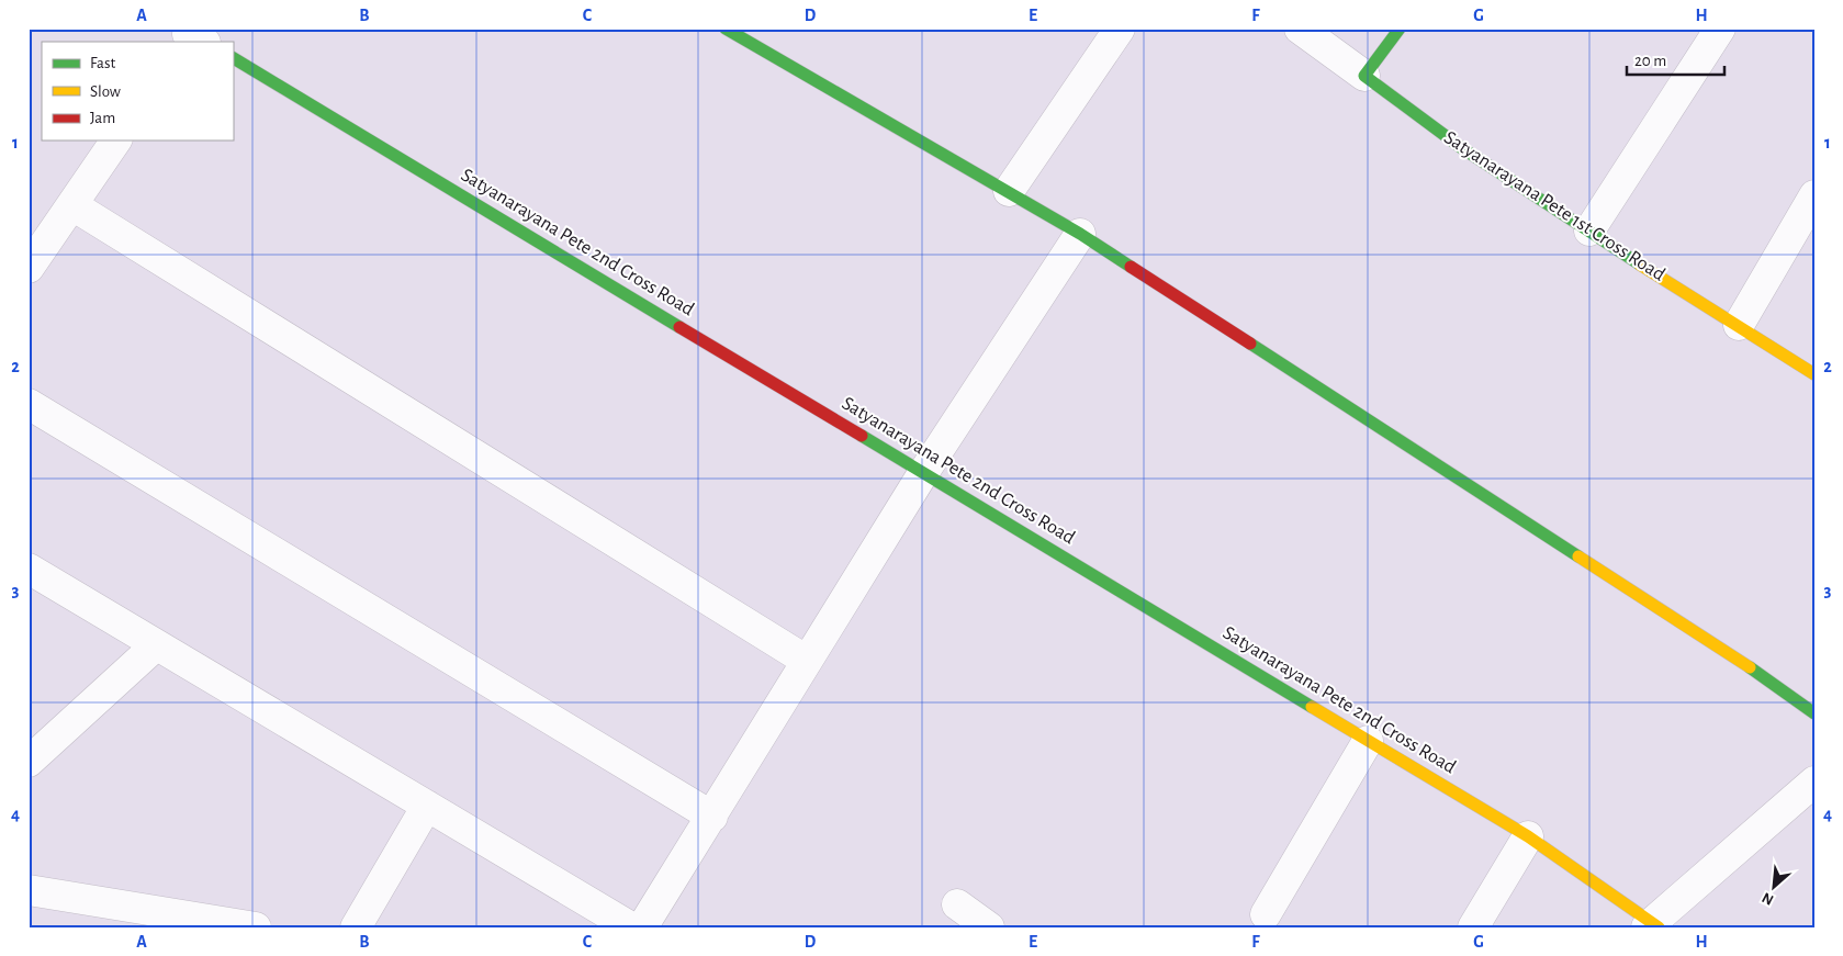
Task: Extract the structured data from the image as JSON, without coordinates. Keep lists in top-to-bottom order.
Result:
{
  "streets": {
    "street": ["Satyanarayana Pete 1st Cross Road", "Satyanarayana Pete 2nd Cross Road"]
  },
  "legend": ["Fast", "Slow", "Jam"],
  "scale_bar": "20 m",
  "north": "bottom left",
  "grid": {
    "columns": [
      "A",
      "B",
      "C",
      "D",
      "E",
      "F",
      "G",
      "H"
    ],
    "rows": [
      "1",
      "2",
      "3",
      "4"
    ]
  }
}
